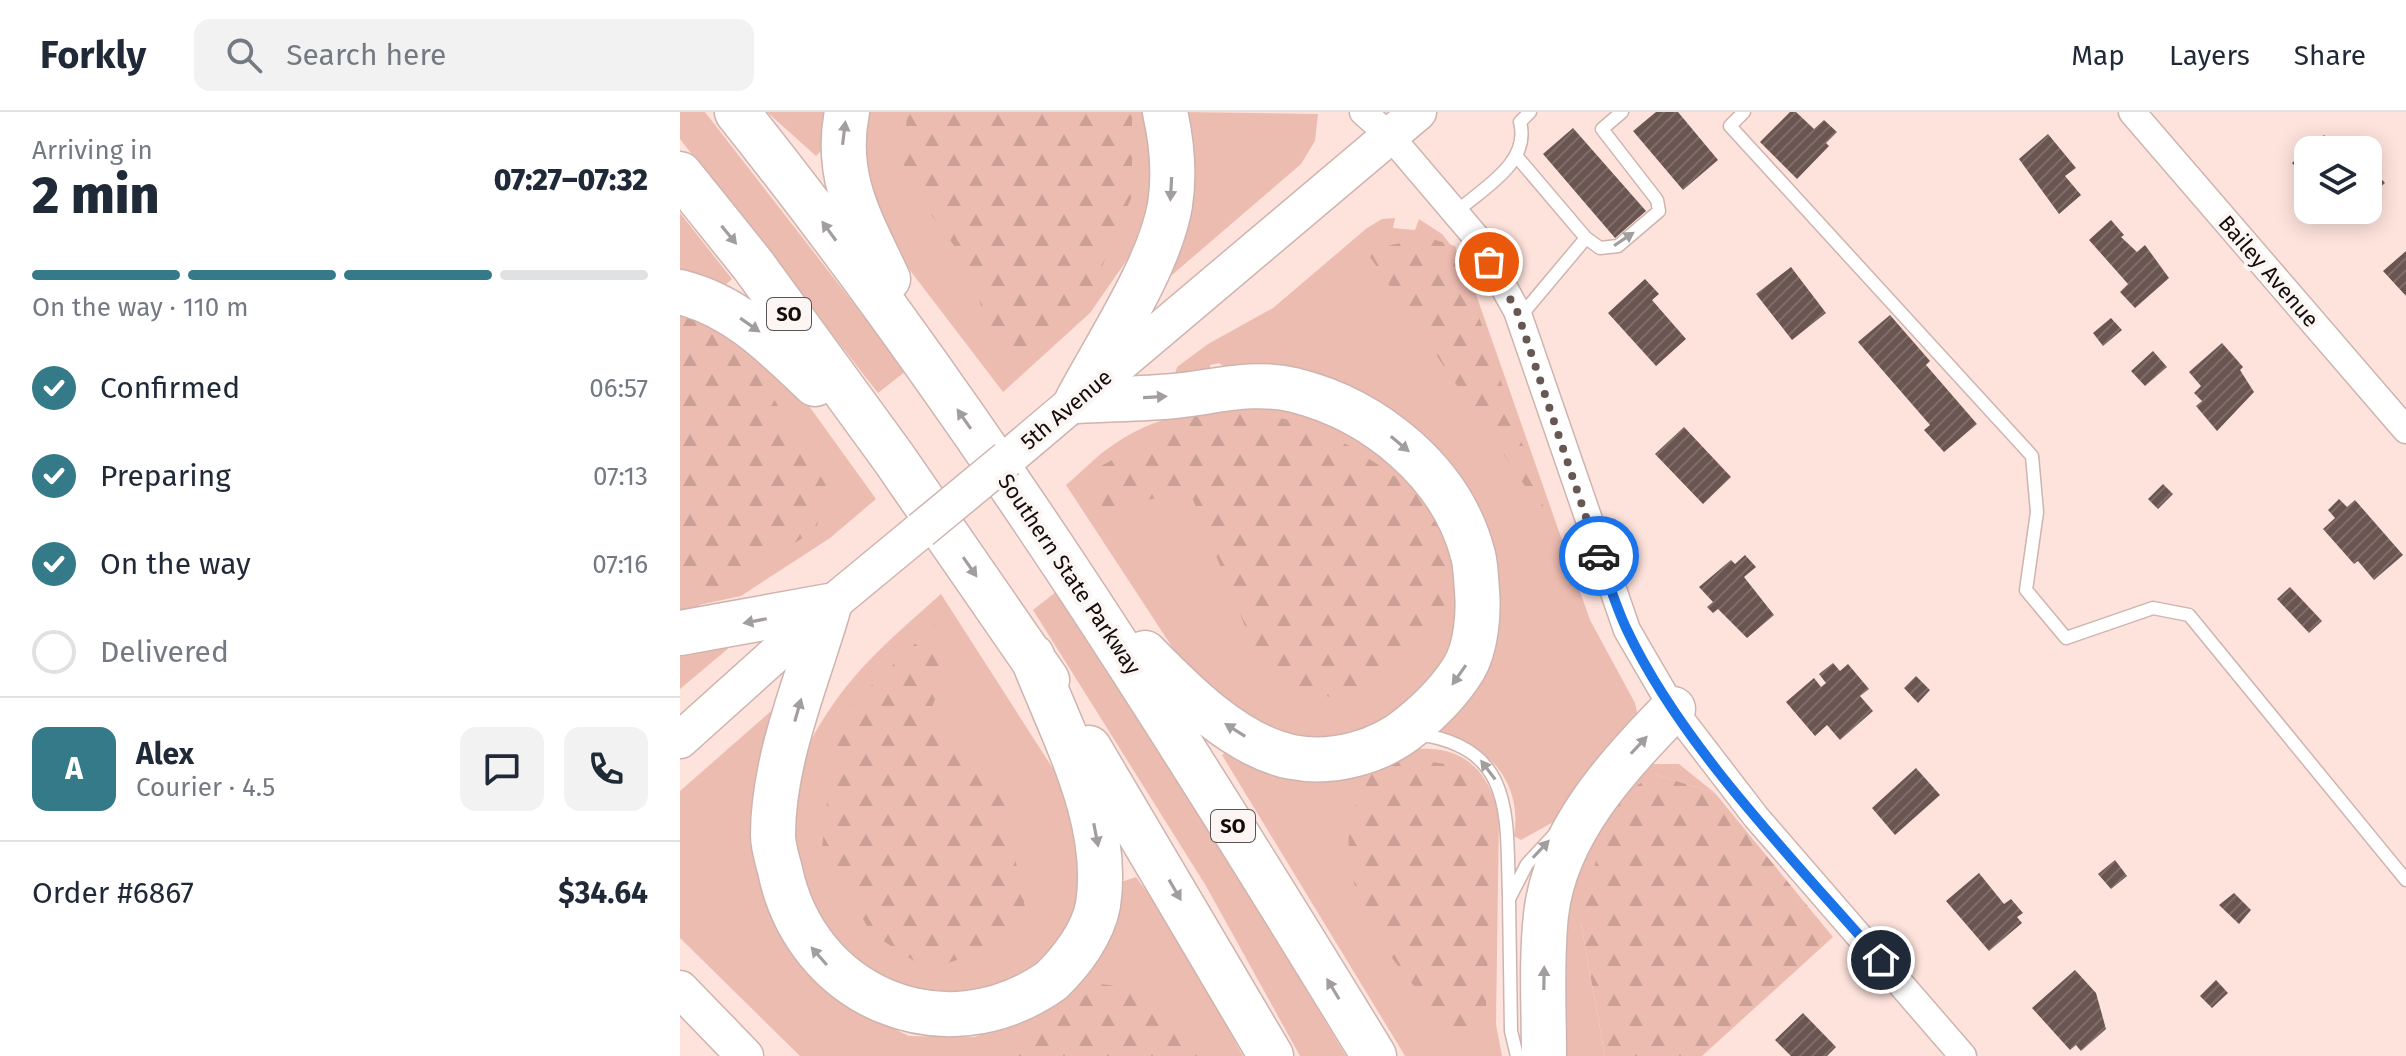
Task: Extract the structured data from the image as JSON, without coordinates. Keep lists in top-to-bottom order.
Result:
{
  "streets": {
    "highway": ["SO", "Southern State Parkway"],
    "main road": ["5th Avenue"],
    "street": ["Bailey Avenue"]
  },
  "page": {
    "header": "Forkly",
    "search": "Search here",
    "nav": ["Map", "Layers", "Share"],
    "heading": ["2 min", "Arriving in", "07:27–07:32"],
    "panel": [
      "Alex",
      "Courier · 4.5",
      "Order #6867",
      "$34.64"
    ],
    "bar": "On the way · 110 m",
    "list": [
      ["Confirmed", "06:57"],
      ["Preparing", "07:13"],
      ["On the way", "07:16"],
      "Delivered"
    ],
    "round": "A"
  }
}
